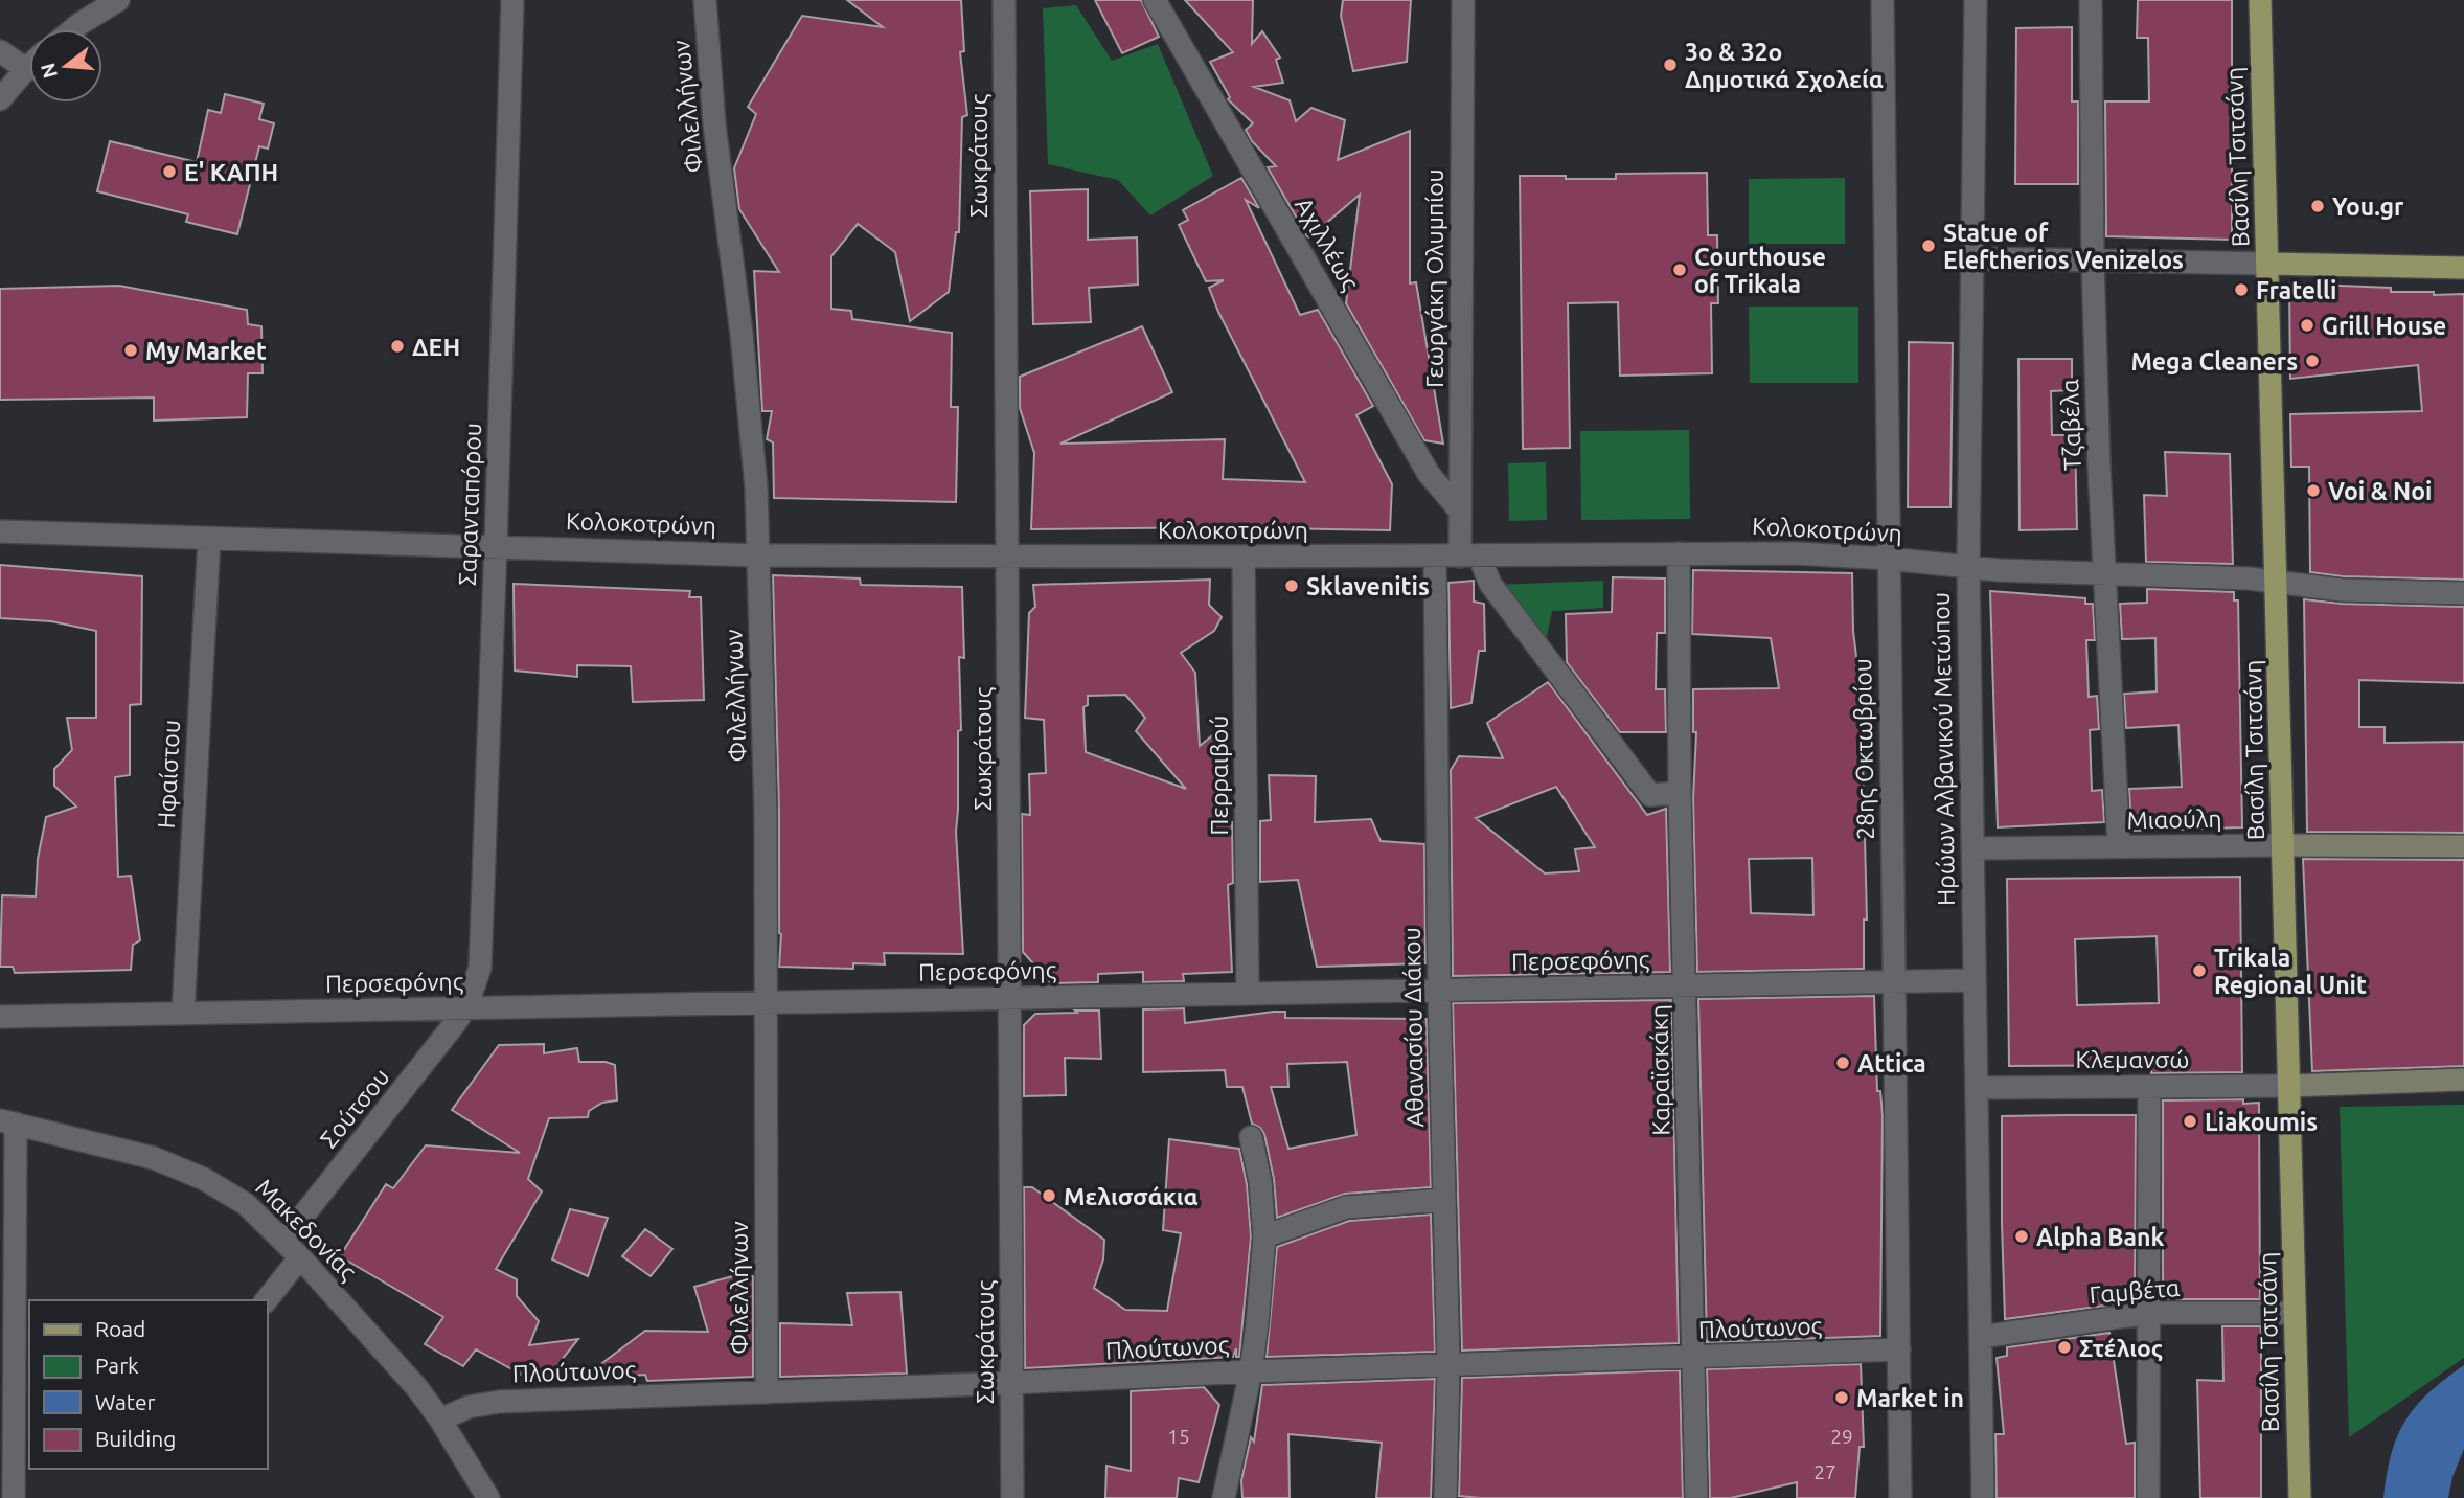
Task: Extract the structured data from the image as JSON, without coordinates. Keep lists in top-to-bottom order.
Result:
{
  "streets": {
    "main road": ["Βασίλη Τσιτσάνη"],
    "street": [
      "Φιλελλήνων",
      "Σωκράτους",
      "Αχιλλέως",
      "Γεωργάκη Ολυμπίου",
      "Τζαβέλα",
      "Σαρανταπόρου",
      "Κολοκοτρώνη",
      "28ης Οκτωβρίου",
      "Ηρώων Αλβανικού Μετώπου",
      "Ηφαίστου",
      "Περραιβού",
      "Μιαούλη",
      "Περσεφόνης",
      "Αθανασίου Διάκου",
      "Κλεμανσώ",
      "Καραϊσκάκη",
      "Σούτσου",
      "Μακεδονίας",
      "Γαμβέτα",
      "Πλούτωνος"
    ]
  },
  "crossings": [
    ["Φιλελλήνων", "Κολοκοτρώνη"],
    ["Φιλελλήνων", "Περσεφόνης"],
    ["Φιλελλήνων", "Πλούτωνος"],
    ["Σωκράτους", "Κολοκοτρώνη"],
    ["Σωκράτους", "Περσεφόνης"],
    ["Σωκράτους", "Πλούτωνος"],
    ["Βασίλη Τσιτσάνη", "Κολοκοτρώνη"],
    ["Βασίλη Τσιτσάνη", "Μιαούλη"],
    ["Βασίλη Τσιτσάνη", "Κλεμανσώ"],
    ["Βασίλη Τσιτσάνη", "Γαμβέτα"],
    ["Αχιλλέως", "Γεωργάκη Ολυμπίου"],
    ["Γεωργάκη Ολυμπίου", "Κολοκοτρώνη"],
    ["Τζαβέλα", "Κολοκοτρώνη"],
    ["Τζαβέλα", "Μιαούλη"],
    ["Σαρανταπόρου", "Κολοκοτρώνη"],
    ["Σαρανταπόρου", "Περσεφόνης"],
    ["Σαρανταπόρου", "Σούτσου"],
    ["Κολοκοτρώνη", "28ης Οκτωβρίου"],
    ["Κολοκοτρώνη", "Ηρώων Αλβανικού Μετώπου"],
    ["Κολοκοτρώνη", "Ηφαίστου"],
    ["Κολοκοτρώνη", "Περραιβού"],
    ["Κολοκοτρώνη", "Αθανασίου Διάκου"],
    ["Κολοκοτρώνη", "Καραϊσκάκη"],
    ["28ης Οκτωβρίου", "Περσεφόνης"],
    ["28ης Οκτωβρίου", "Πλούτωνος"],
    ["Ηρώων Αλβανικού Μετώπου", "Μιαούλη"],
    ["Ηρώων Αλβανικού Μετώπου", "Περσεφόνης"],
    ["Ηρώων Αλβανικού Μετώπου", "Κλεμανσώ"],
    ["Ηρώων Αλβανικού Μετώπου", "Γαμβέτα"],
    ["Ηφαίστου", "Περσεφόνης"],
    ["Περραιβού", "Περσεφόνης"],
    ["Περσεφόνης", "Αθανασίου Διάκου"],
    ["Περσεφόνης", "Καραϊσκάκη"],
    ["Περσεφόνης", "Σούτσου"],
    ["Αθανασίου Διάκου", "Πλούτωνος"],
    ["Καραϊσκάκη", "Πλούτωνος"],
    ["Σούτσου", "Μακεδονίας"],
    ["Μακεδονίας", "Πλούτωνος"]
  ],
  "places": [
    "3ο & 32ο Δημοτικά Σχολεία",
    "Ε' ΚΑΠΗ",
    "You.gr",
    "Statue of Eleftherios Venizelos",
    "Courthouse of Trikala",
    "Fratelli",
    "Grill House",
    "ΔΕΗ",
    "My Market",
    "Mega Cleaners",
    "Voi & Noi",
    "Sklavenitis",
    "Trikala Regional Unit",
    "Attica",
    "Liakoumis",
    "Μελισσάκια",
    "Alpha Bank",
    "Στέλιος",
    "Market in"
  ],
  "house_numbers": ["15", "29", "27"],
  "legend": [
    "Road",
    "Park",
    "Water",
    "Building"
  ],
  "north": "left"
}
